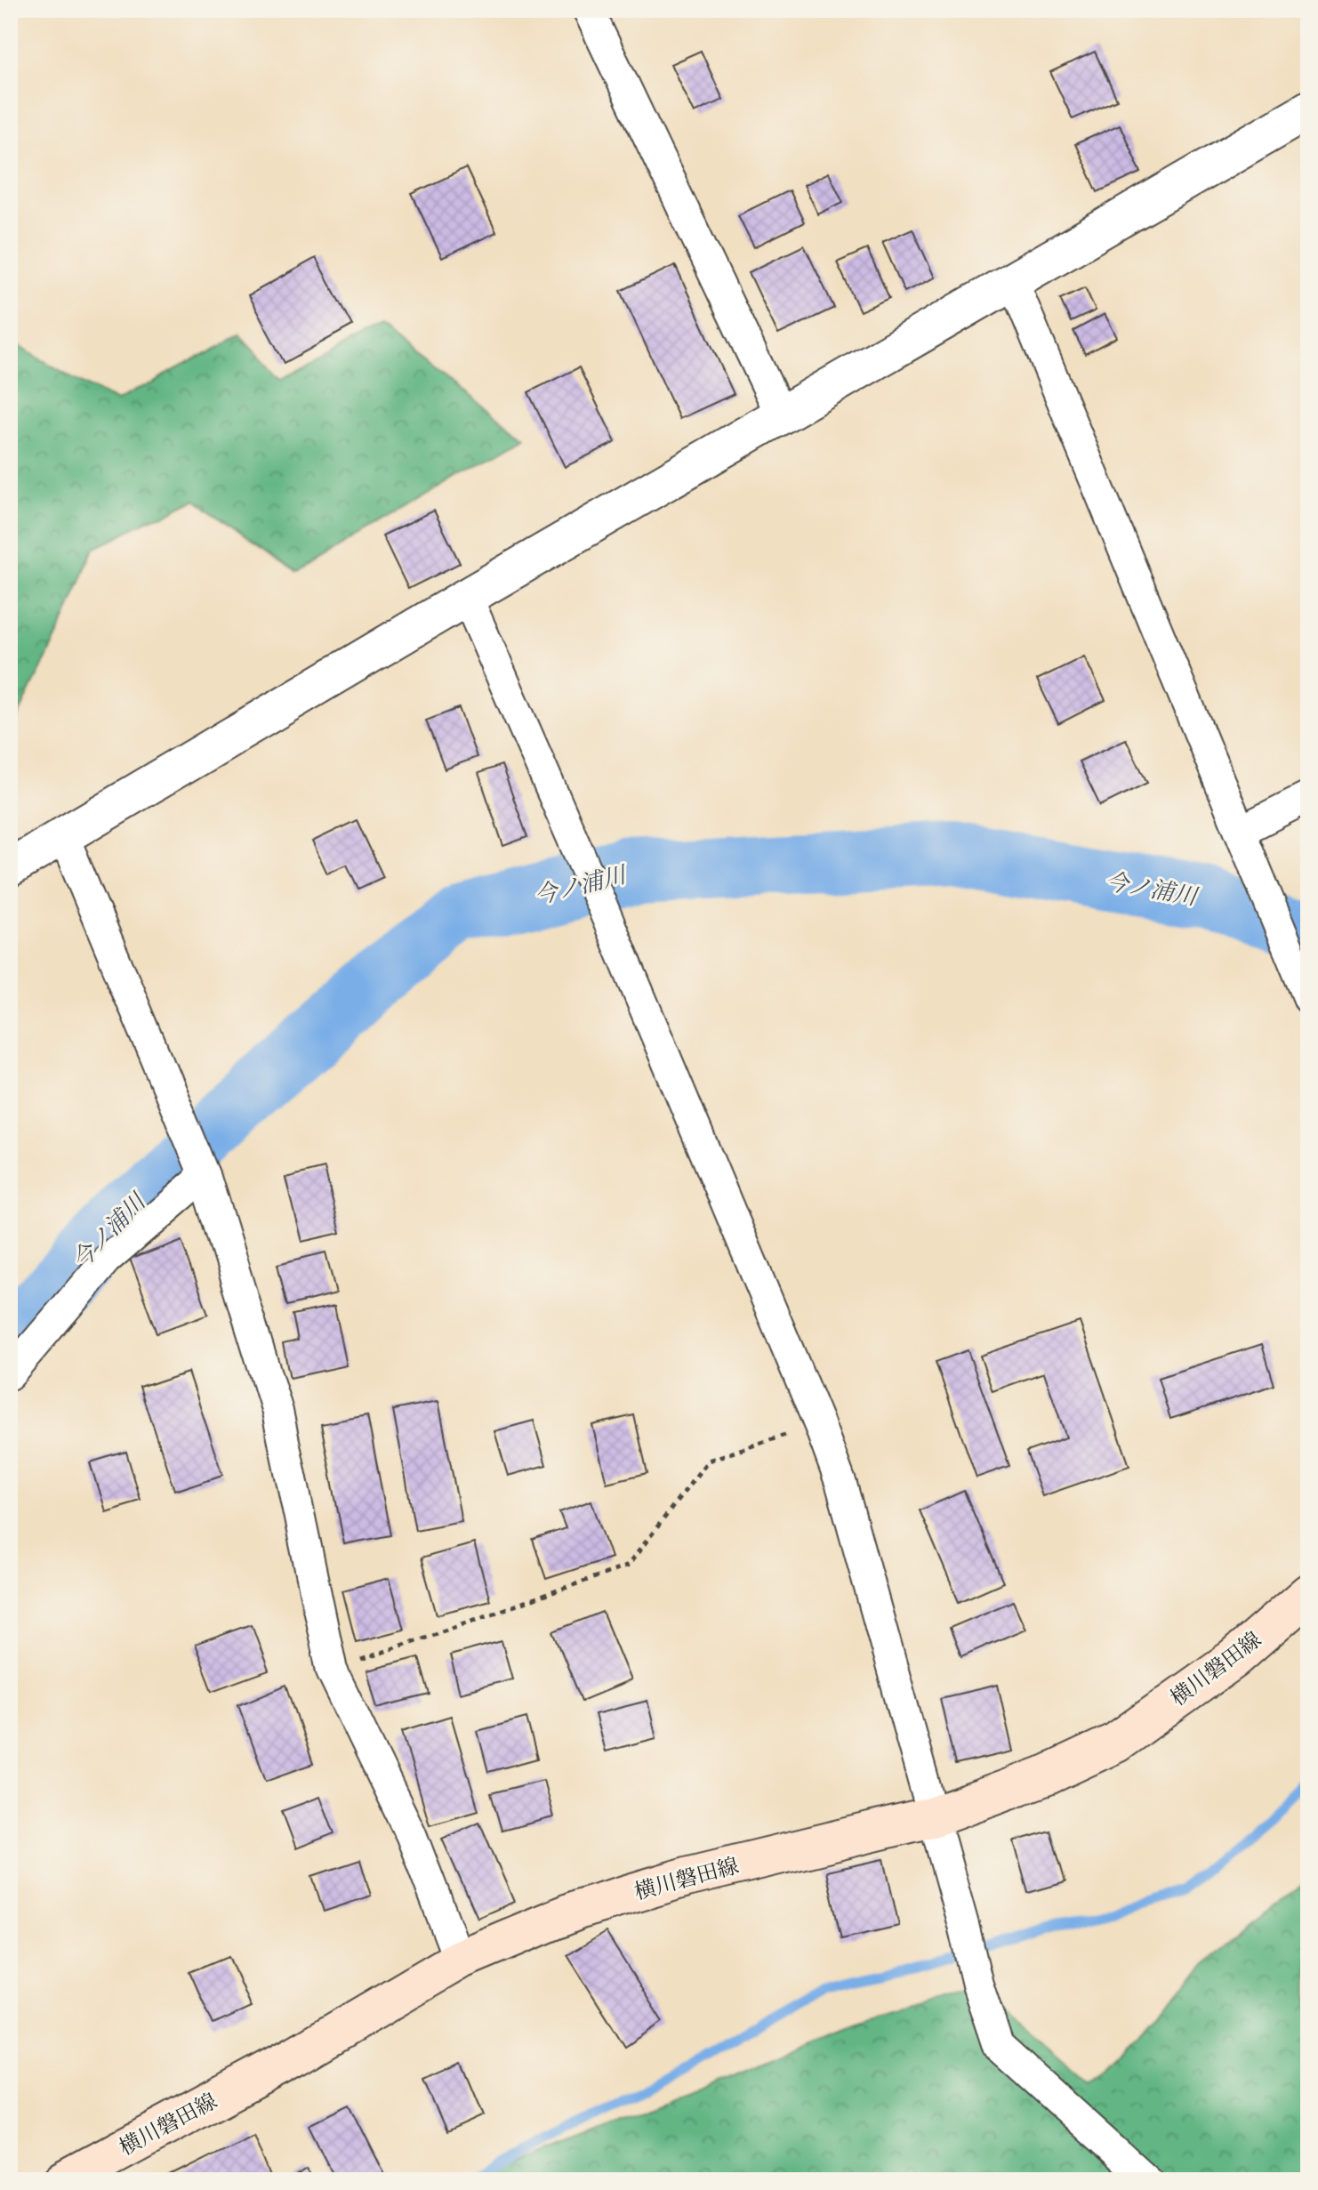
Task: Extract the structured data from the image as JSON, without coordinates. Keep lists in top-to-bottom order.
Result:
{
  "streets": {
    "main road": ["横川磐田線"]
  },
  "water": ["今ノ浦川"]
}
